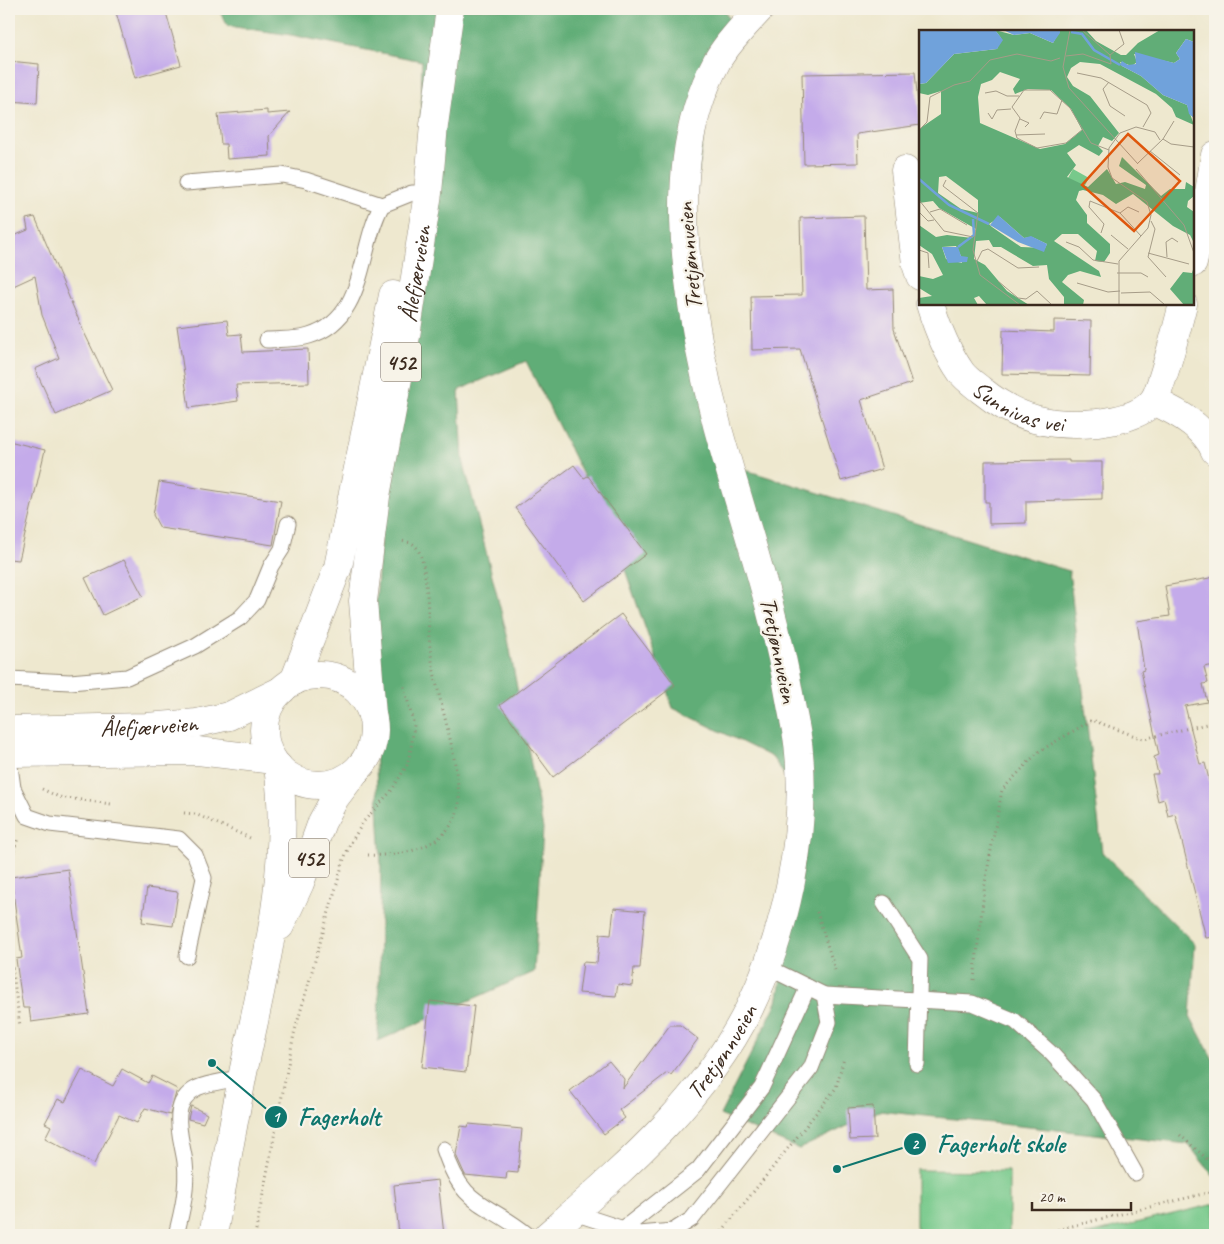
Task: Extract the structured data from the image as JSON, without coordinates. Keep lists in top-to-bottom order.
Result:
{
  "streets": {
    "street": [
      "Tretjønnveien",
      "Ålefjærveien",
      "452",
      "Sunnivas vei"
    ]
  },
  "crossings": [
    ["Ålefjærveien", "452"]
  ],
  "places": ["Fagerholt", "Fagerholt skole"],
  "scale_bar": "20 m"
}
